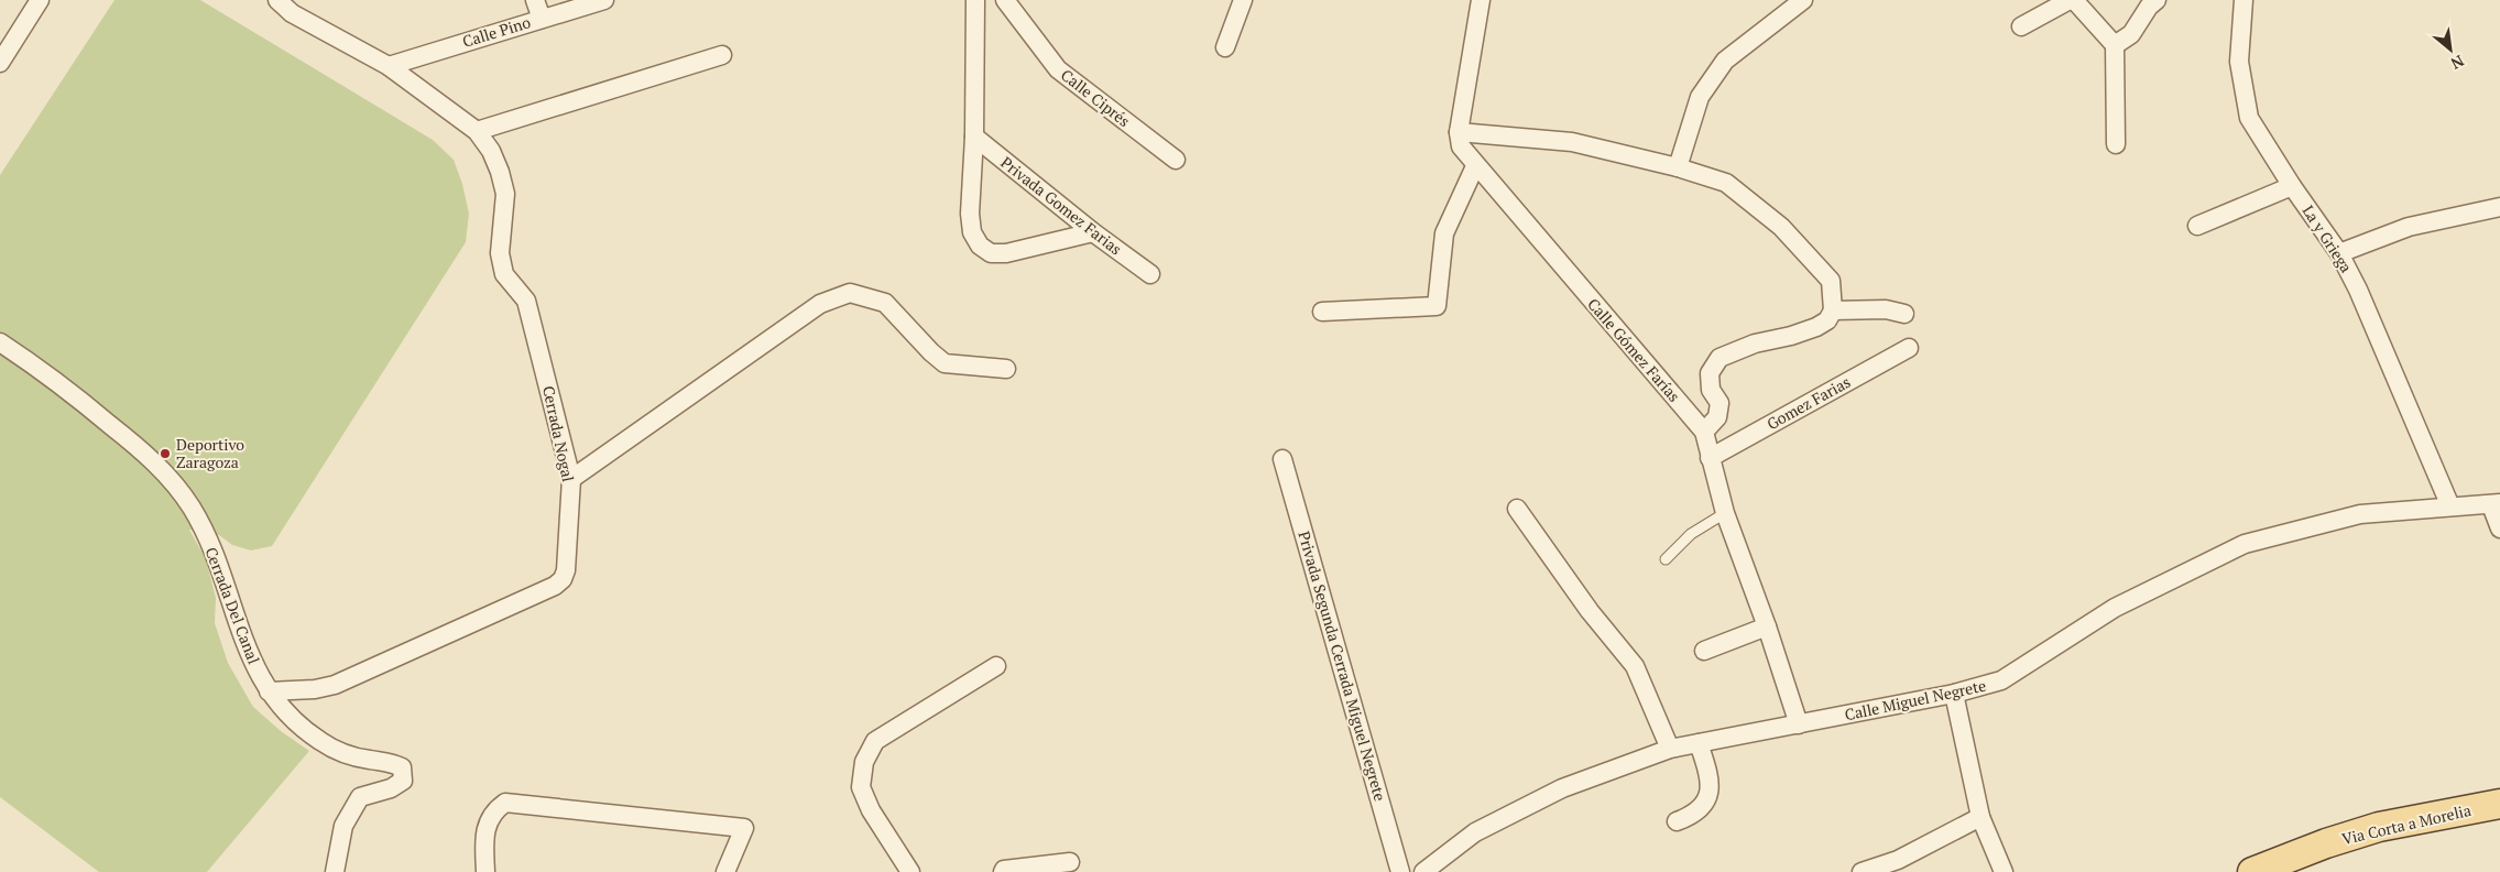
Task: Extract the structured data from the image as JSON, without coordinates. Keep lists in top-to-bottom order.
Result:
{
  "streets": {
    "main road": ["Via Corta a Morelia"],
    "street": [
      "Calle Pino",
      "Calle Ciprés",
      "Privada Gomez Farias",
      "La y Griega",
      "Calle Gómez Farías",
      "Gomez Farias",
      "Cerrada Nogal",
      "Cerrada Del Canal",
      "Privada Segunda Cerrada Miguel Negrete",
      "Calle Miguel Negrete"
    ]
  },
  "crossings": [
    ["Calle Pino", "Cerrada Nogal"],
    ["La y Griega", "Calle Miguel Negrete"],
    ["Calle Gómez Farías", "Gomez Farias"],
    ["Calle Gómez Farías", "Calle Miguel Negrete"],
    ["Cerrada Nogal", "Cerrada Del Canal"]
  ],
  "places": ["Deportivo Zaragoza"],
  "north": "bottom right"
}
